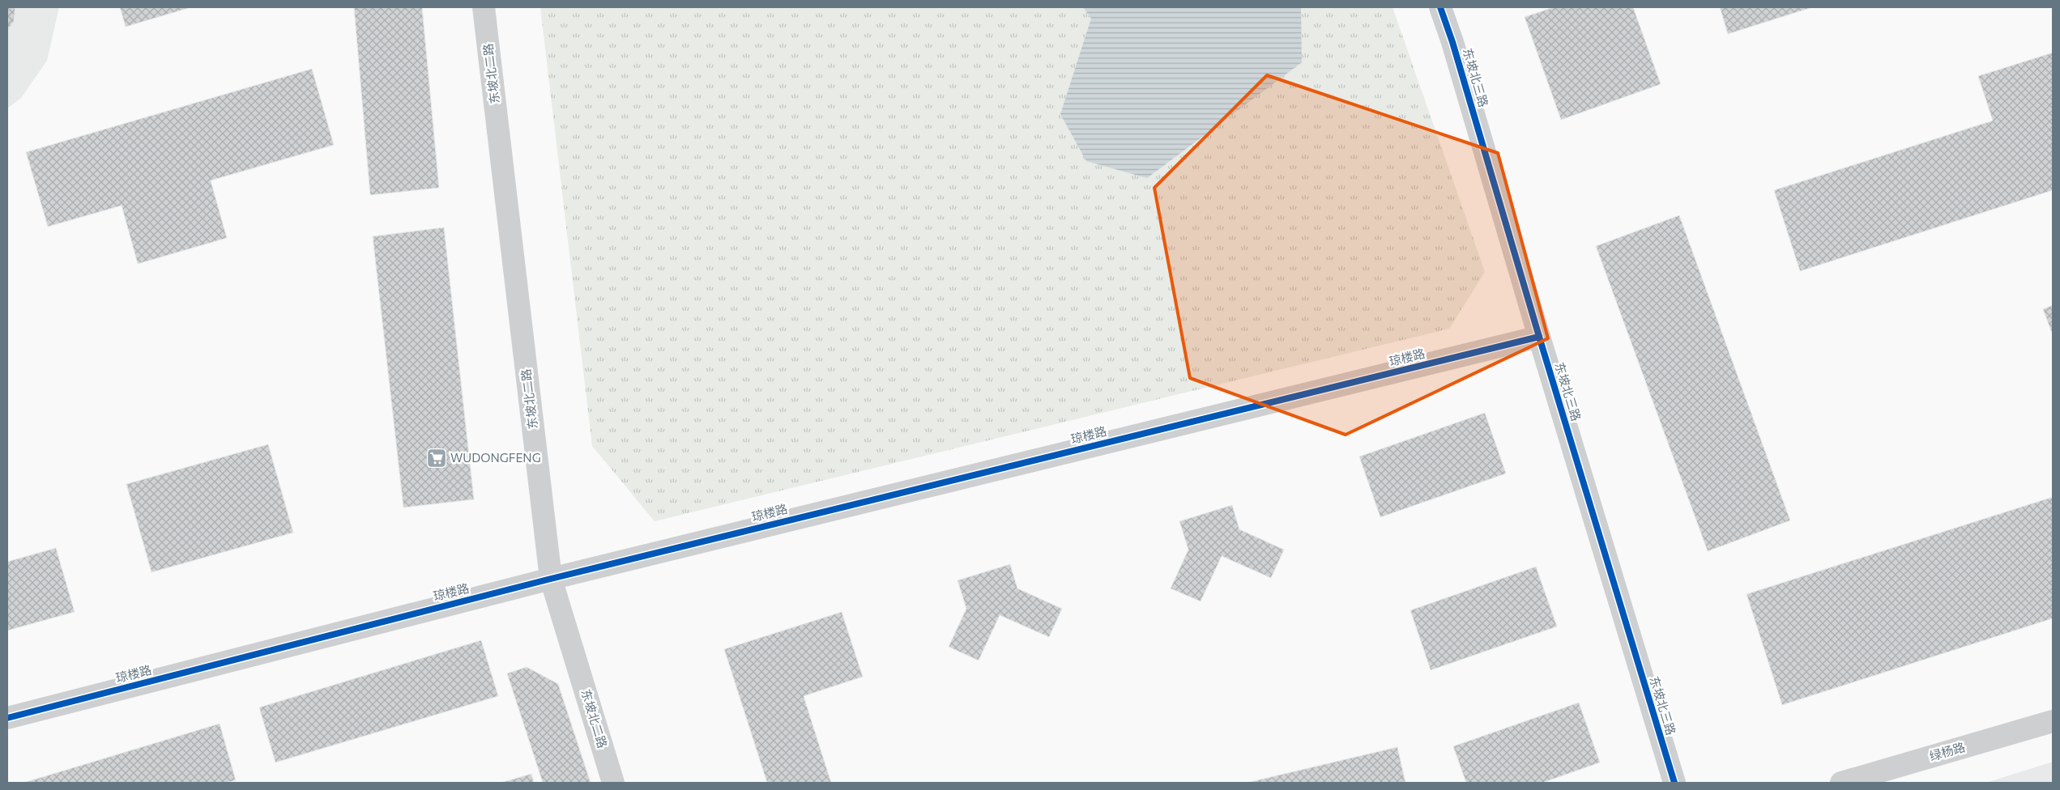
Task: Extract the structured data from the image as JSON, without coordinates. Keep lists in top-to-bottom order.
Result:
{
  "streets": {
    "street": [
      "东坡北二路",
      "东坡北三路",
      "琼楼路",
      "绿杨路"
    ]
  },
  "crossings": [
    ["东坡北二路", "琼楼路"],
    ["东坡北三路", "琼楼路"]
  ],
  "places": {
    "supermarket": ["WUDONGFENG"]
  }
}
